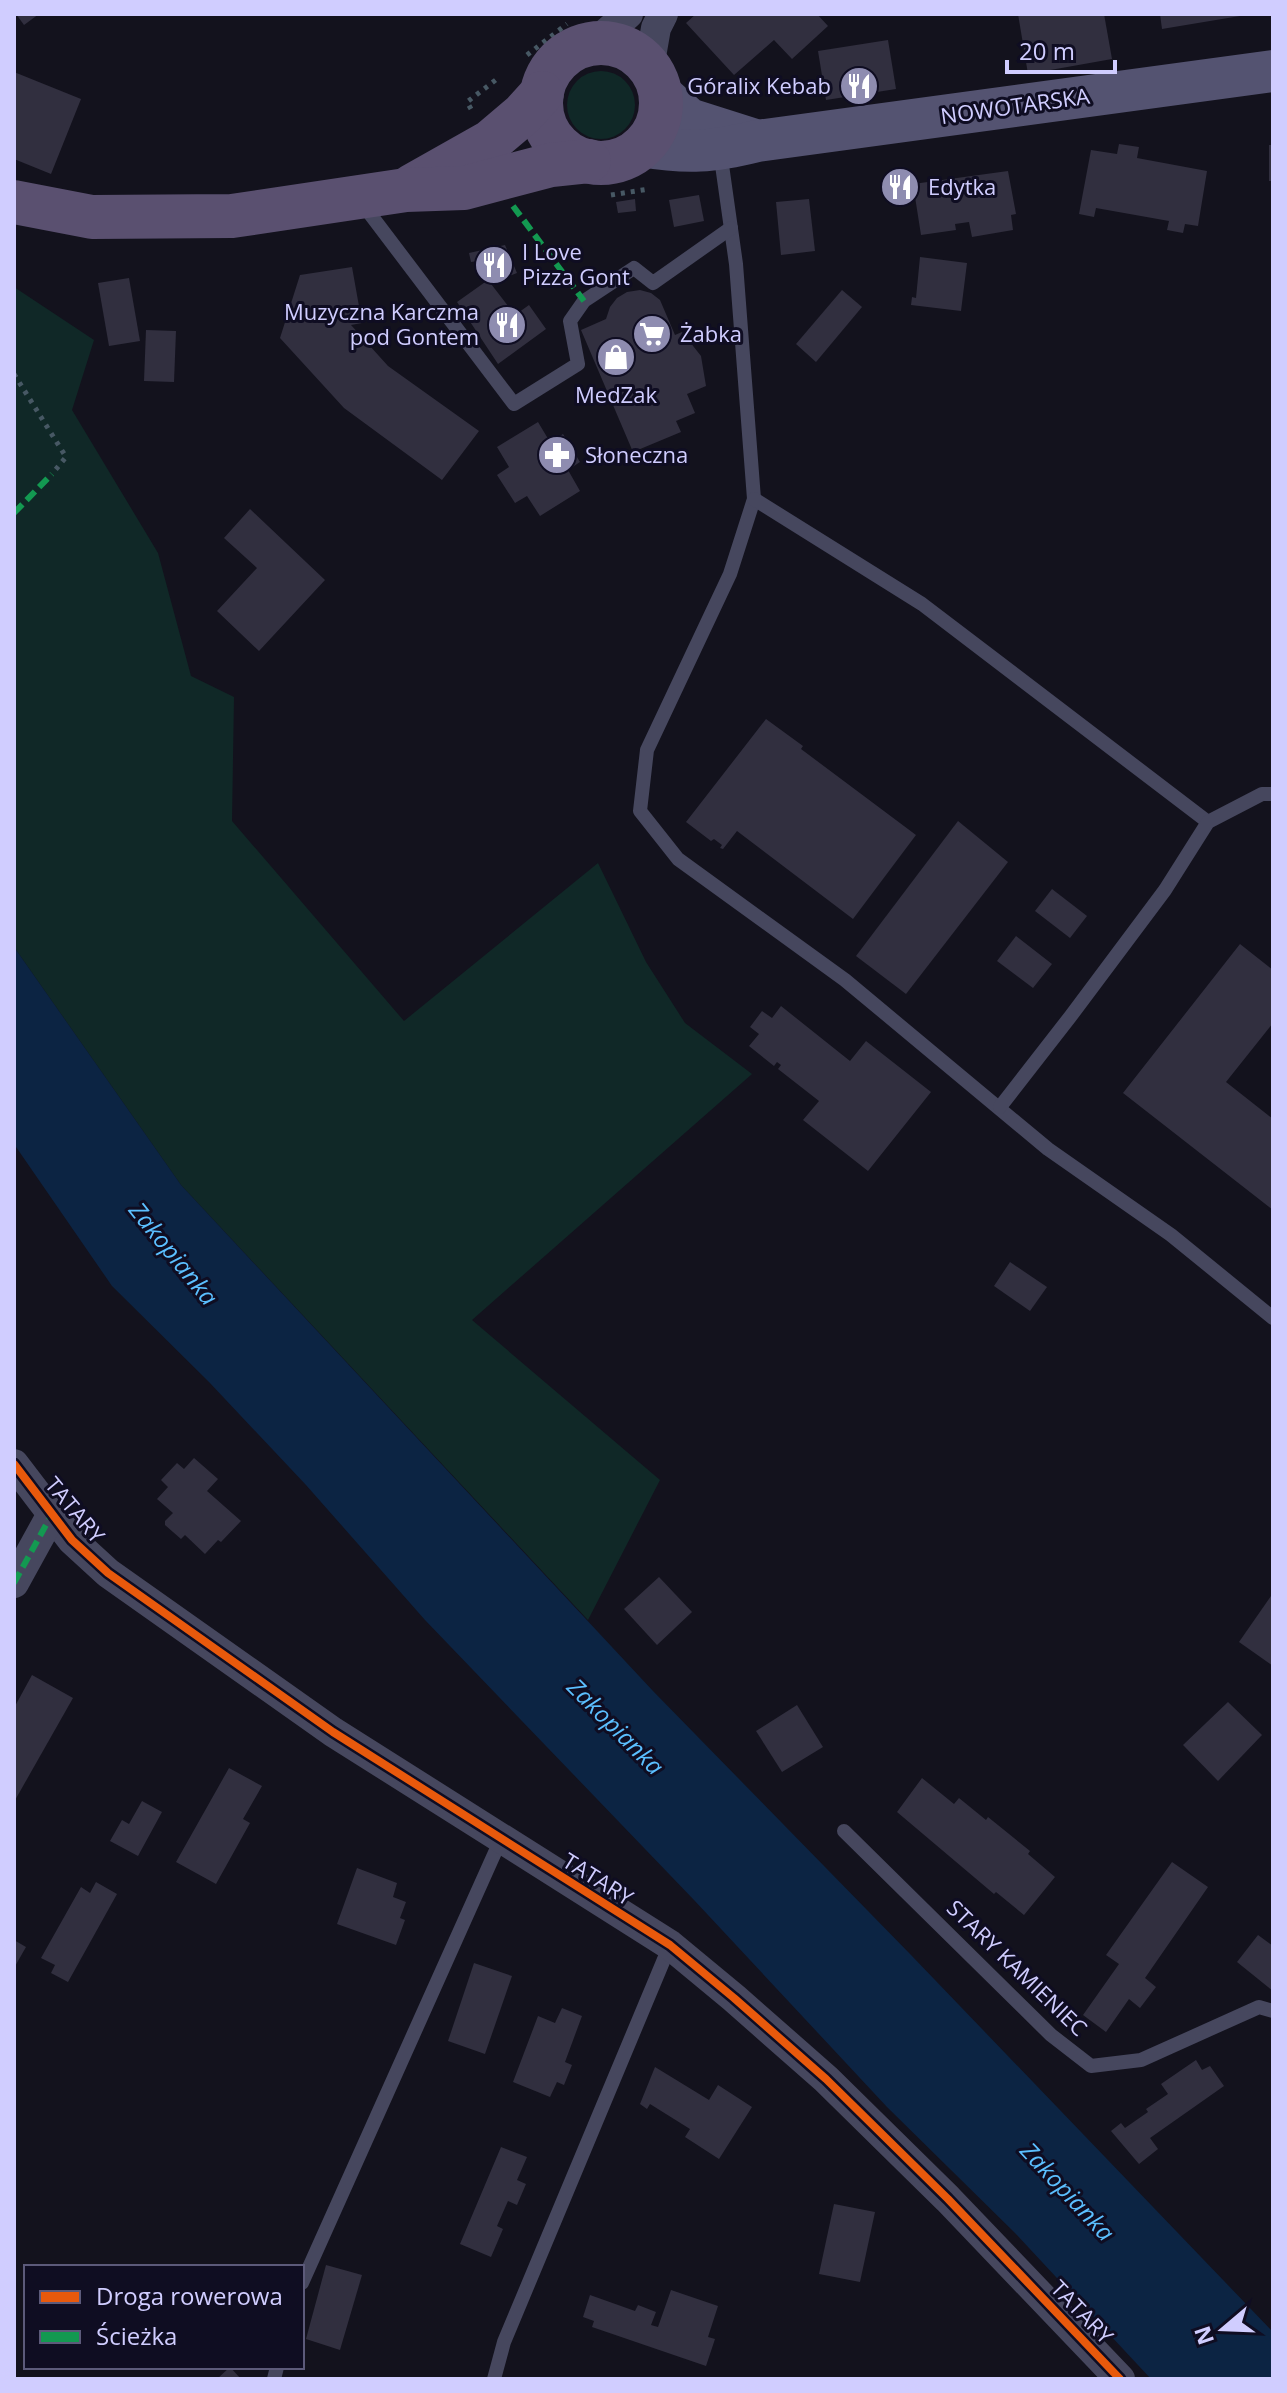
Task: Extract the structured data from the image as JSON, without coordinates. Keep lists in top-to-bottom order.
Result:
{
  "streets": {
    "main road": ["NOWOTARSKA"],
    "street": ["TATARY"],
    "lane": ["STARY KAMIENIEC"]
  },
  "water": ["Zakopianka"],
  "places": {
    "restaurant": [
      "Góralix Kebab",
      "Edytka",
      "I Love Pizza Gont",
      "Muzyczna Karczma pod Gontem"
    ],
    "supermarket": ["Żabka"],
    "shop": ["MedZak"],
    "pharmacy": ["Słoneczna"]
  },
  "legend": ["Droga rowerowa", "Ścieżka"],
  "scale_bar": "20 m",
  "north": "left"
}
